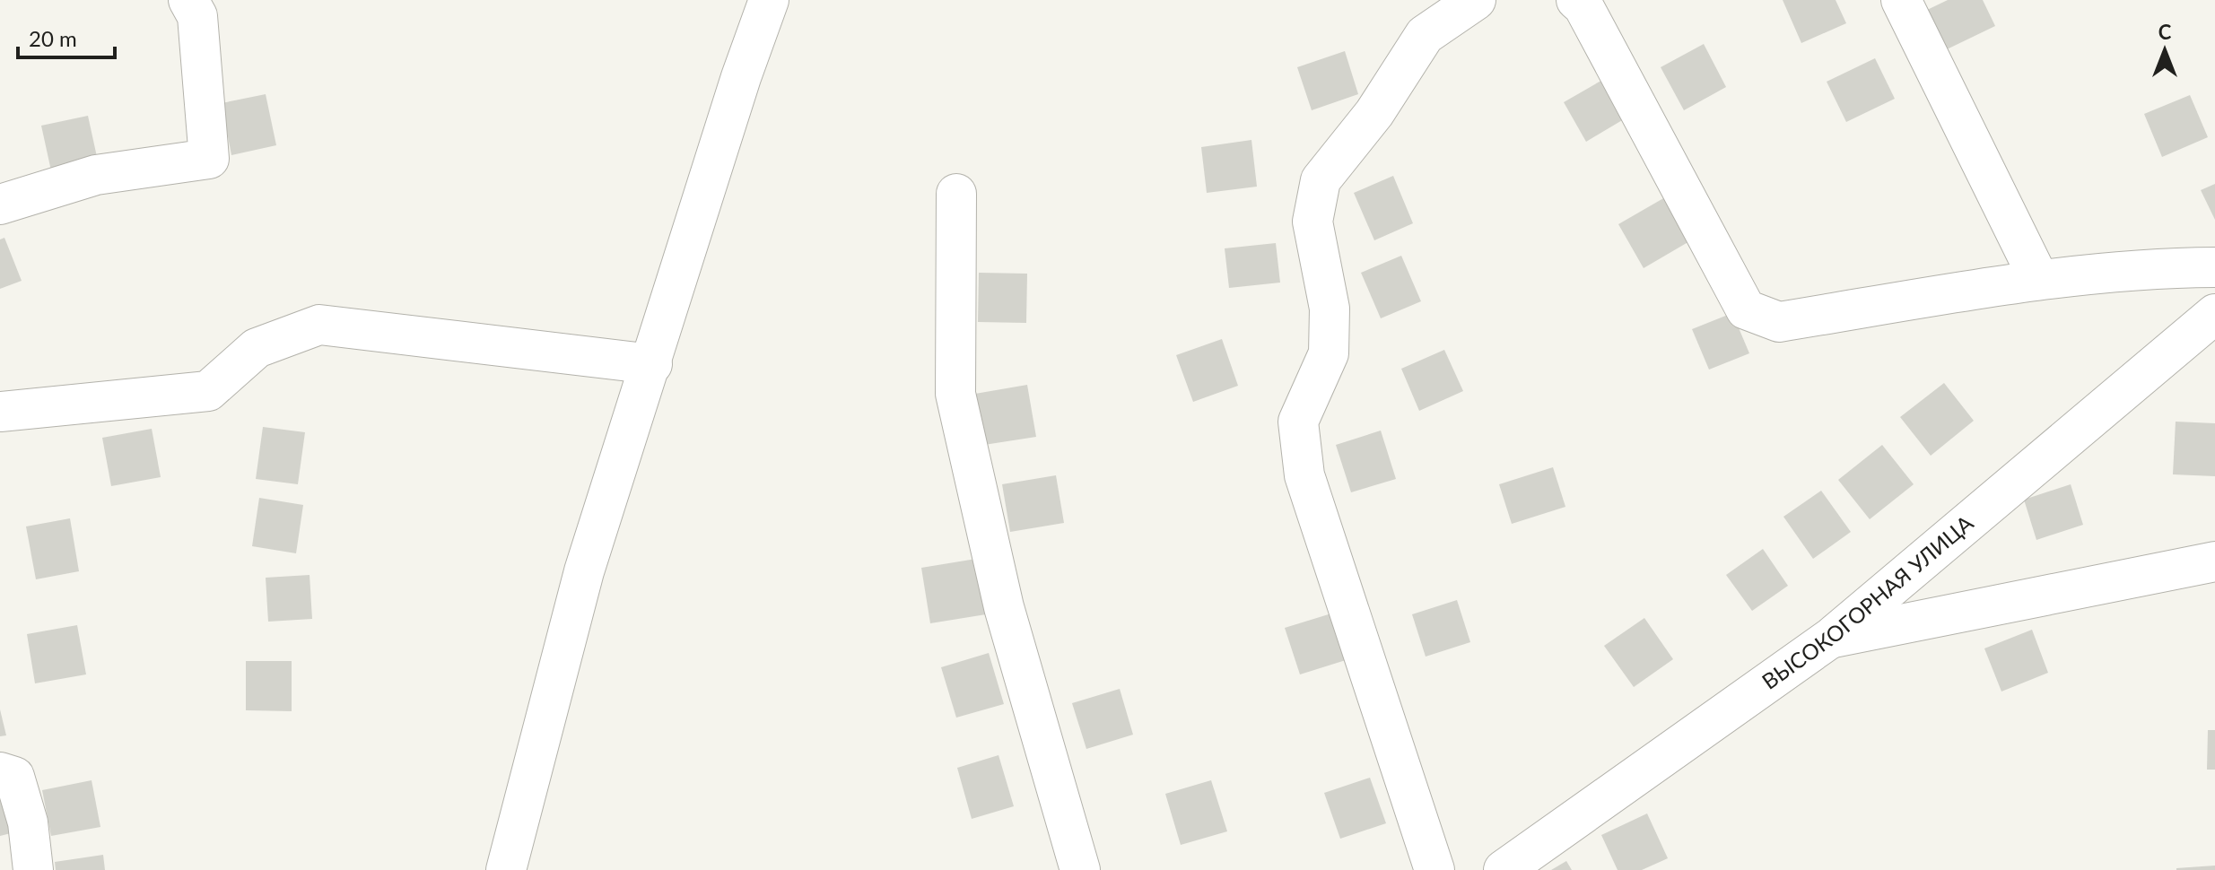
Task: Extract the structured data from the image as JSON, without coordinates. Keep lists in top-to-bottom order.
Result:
{
  "streets": {
    "street": ["ВЫСОКОГОРНАЯ УЛИЦА"]
  },
  "scale_bar": "20 m",
  "north": "top"
}
